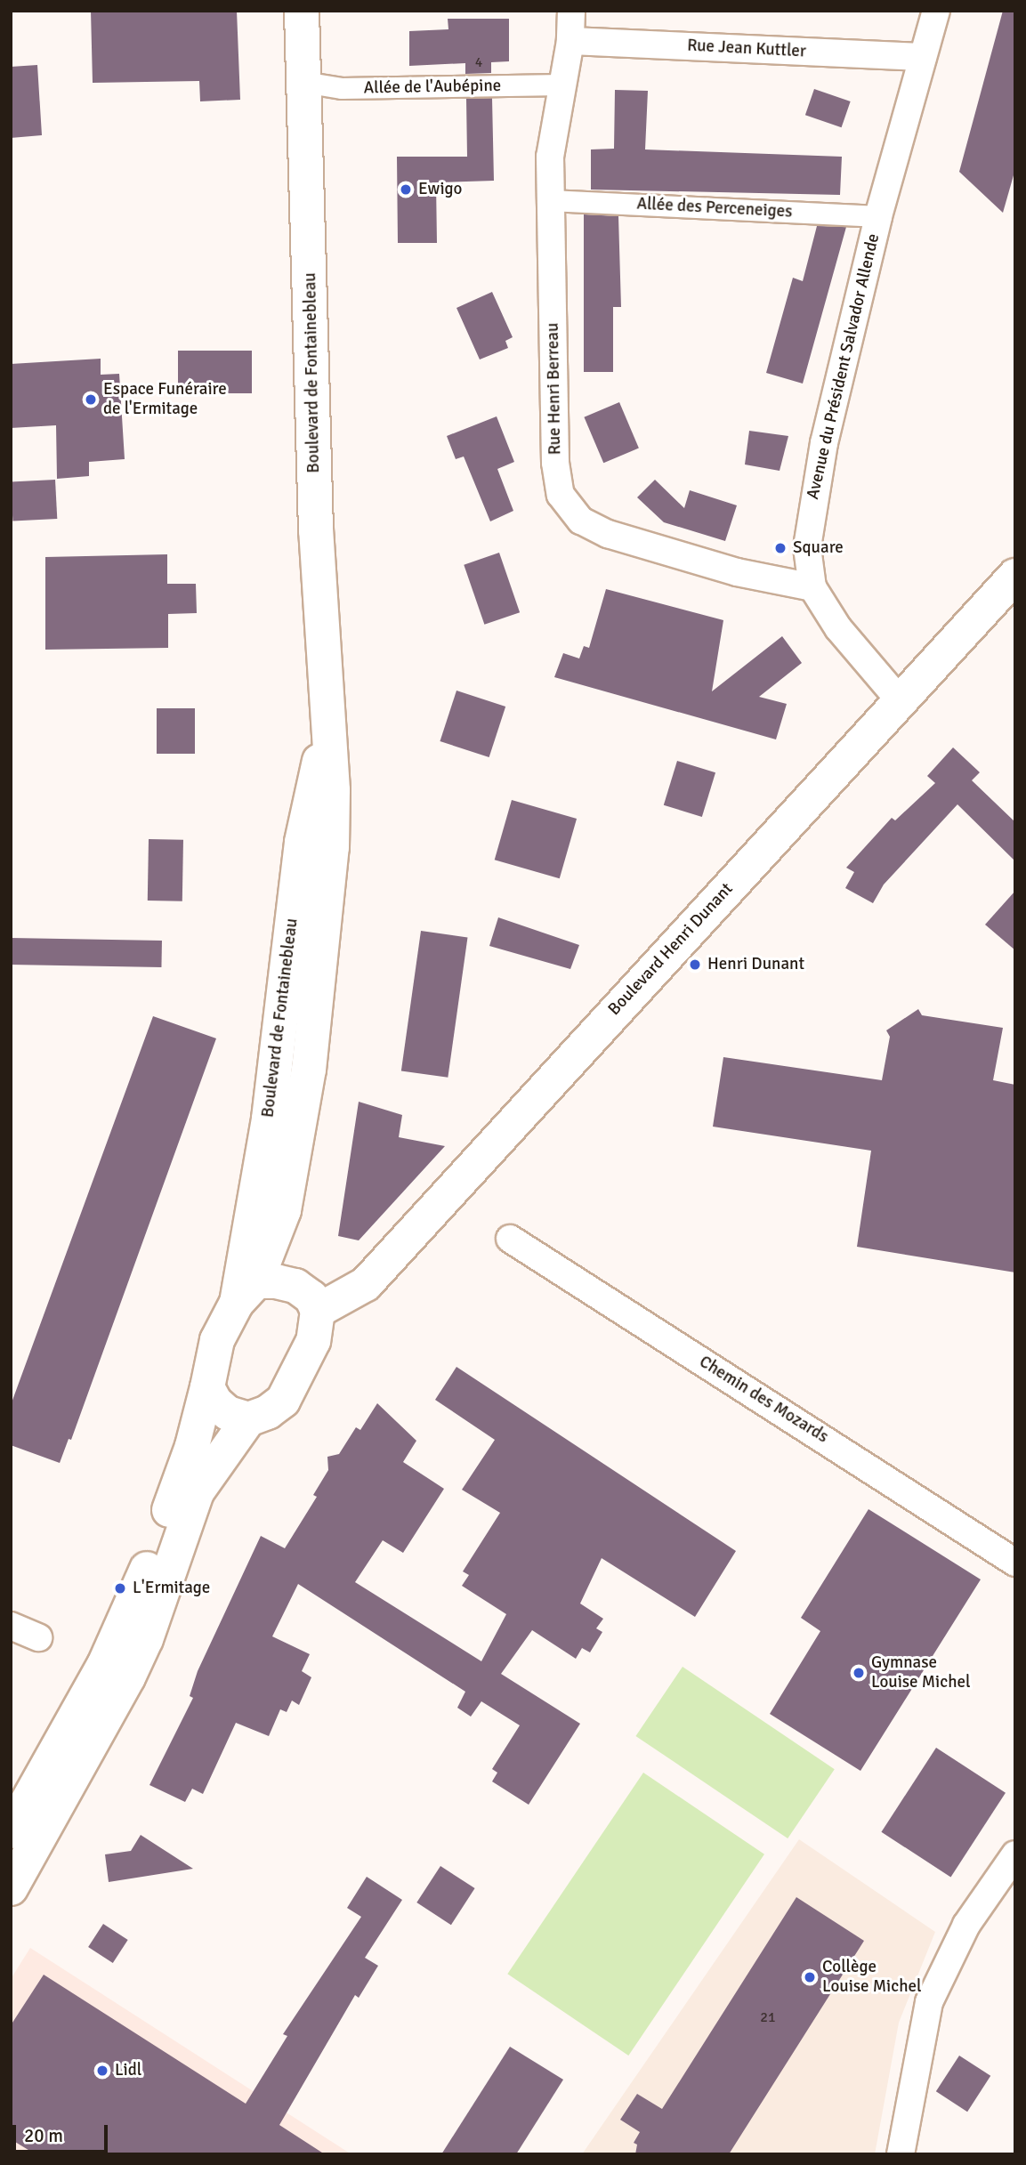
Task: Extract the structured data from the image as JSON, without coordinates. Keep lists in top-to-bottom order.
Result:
{
  "streets": {
    "main road": ["Boulevard de Fontainebleau", "Boulevard Henri Dunant"],
    "street": [
      "Rue Jean Kuttler",
      "Allée de l'Aubépine",
      "Allée des Perceneiges",
      "Avenue du Président Salvador Allende",
      "Rue Henri Berreau",
      "Chemin des Mozards"
    ]
  },
  "crossings": [
    ["Rue Jean Kuttler", "Avenue du Président Salvador Allende"],
    ["Rue Jean Kuttler", "Rue Henri Berreau"],
    ["Allée de l'Aubépine", "Boulevard de Fontainebleau"],
    ["Allée de l'Aubépine", "Rue Henri Berreau"],
    ["Allée des Perceneiges", "Avenue du Président Salvador Allende"],
    ["Allée des Perceneiges", "Rue Henri Berreau"],
    ["Avenue du Président Salvador Allende", "Rue Henri Berreau"],
    ["Avenue du Président Salvador Allende", "Boulevard Henri Dunant"],
    ["Boulevard de Fontainebleau", "Boulevard Henri Dunant"]
  ],
  "places": [
    "Ewigo",
    "Espace Funéraire de l'Ermitage",
    "Square",
    "Henri Dunant",
    "L'Ermitage",
    "Gymnase Louise Michel",
    "Collège Louise Michel",
    "Lidl"
  ],
  "house_numbers": ["4", "21"],
  "scale_bar": "20 m"
}
